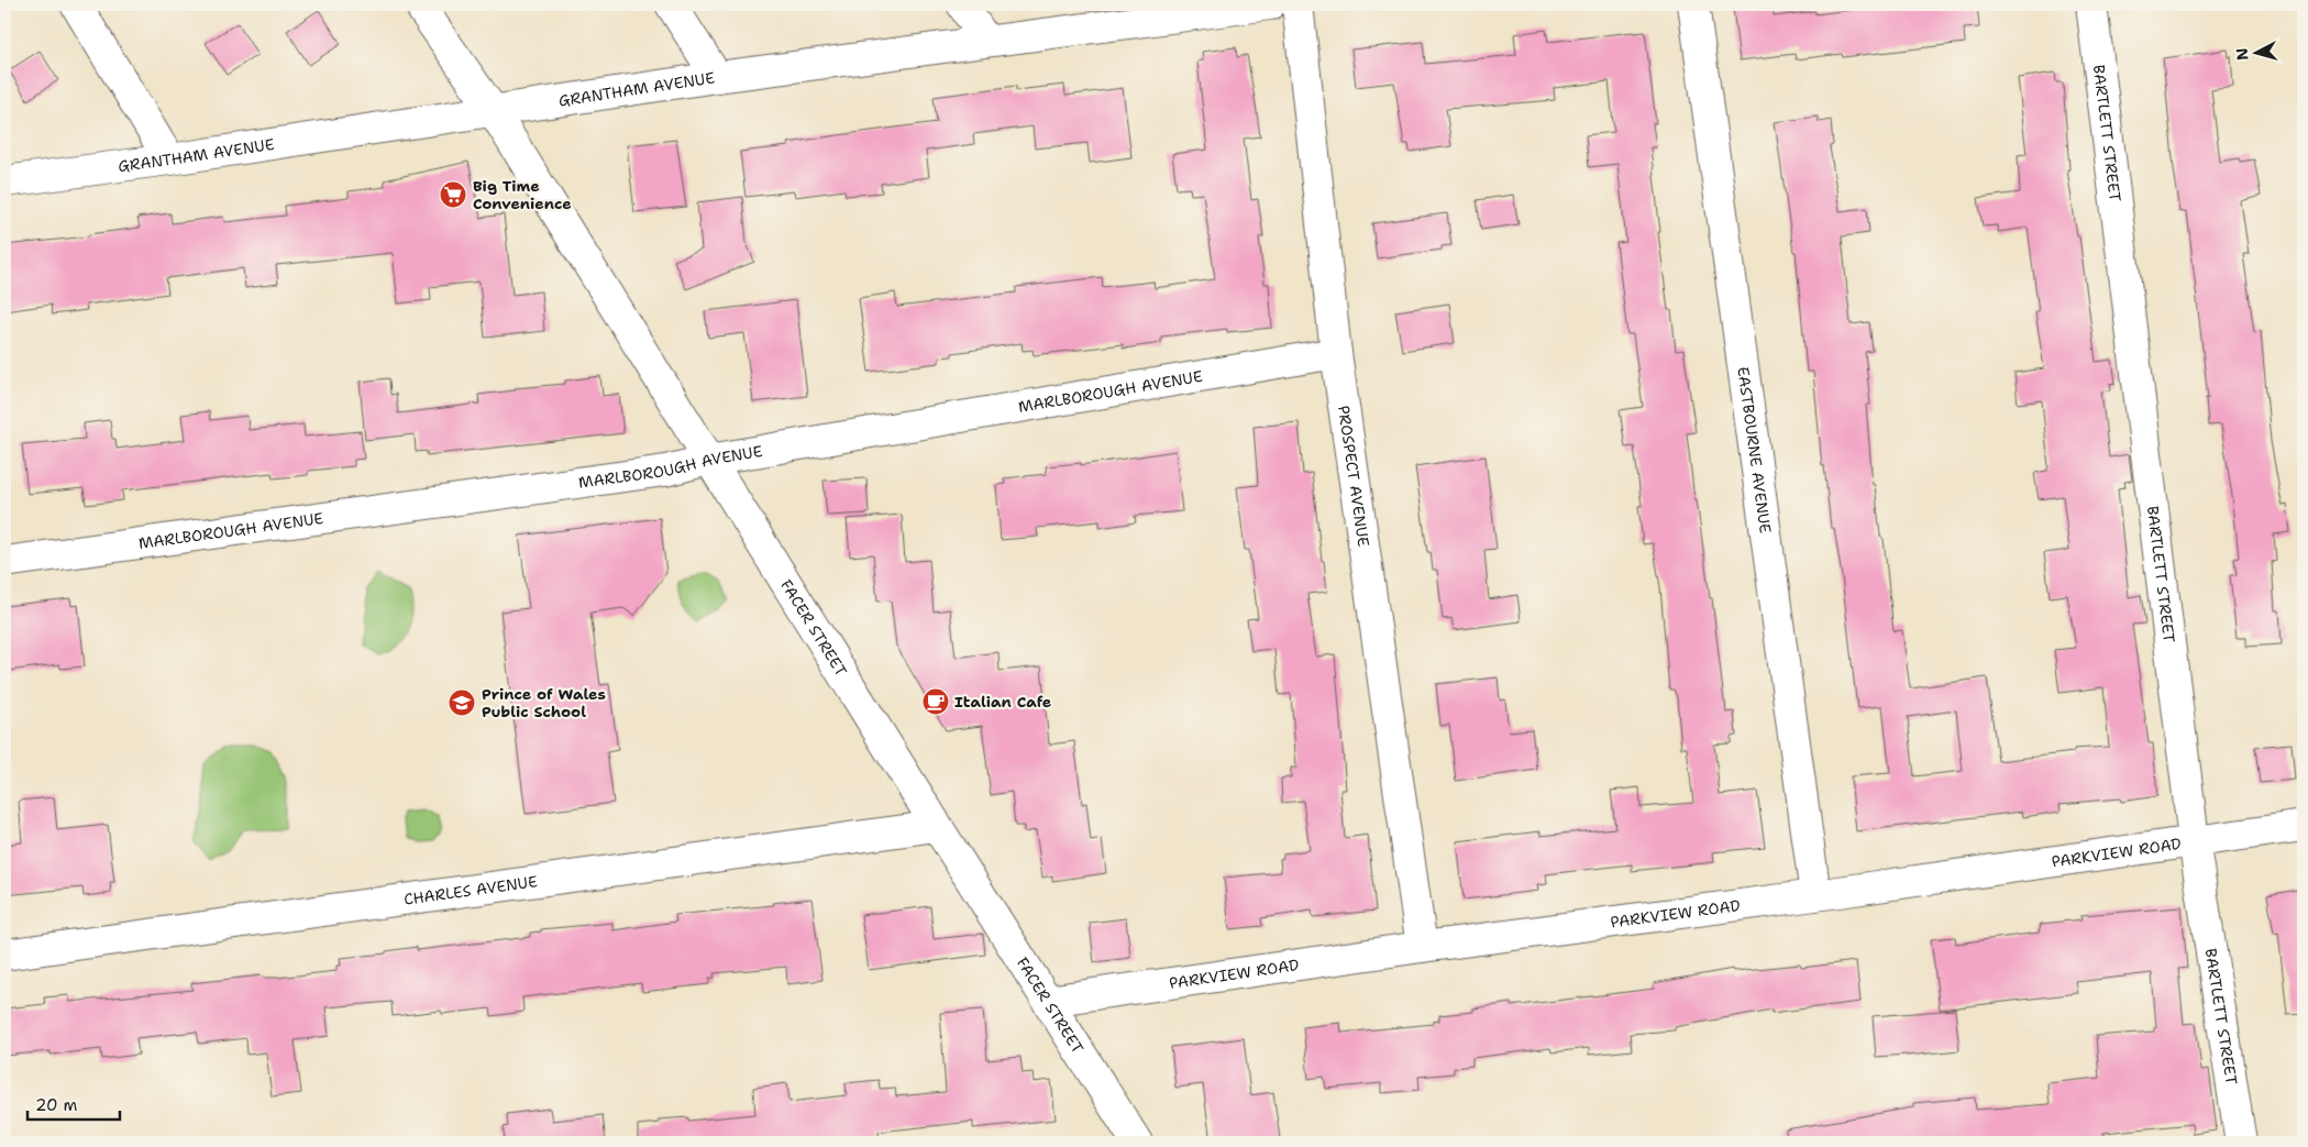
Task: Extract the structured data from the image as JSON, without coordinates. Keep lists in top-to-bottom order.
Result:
{
  "streets": {
    "street": [
      "GRANTHAM AVENUE",
      "BARTLETT STREET",
      "MARLBOROUGH AVENUE",
      "EASTBOURNE AVENUE",
      "PROSPECT AVENUE",
      "FACER STREET",
      "PARKVIEW ROAD",
      "CHARLES AVENUE"
    ]
  },
  "crossings": [
    ["GRANTHAM AVENUE", "FACER STREET"],
    ["BARTLETT STREET", "PARKVIEW ROAD"],
    ["MARLBOROUGH AVENUE", "PROSPECT AVENUE"],
    ["MARLBOROUGH AVENUE", "FACER STREET"],
    ["EASTBOURNE AVENUE", "PARKVIEW ROAD"],
    ["PROSPECT AVENUE", "PARKVIEW ROAD"],
    ["FACER STREET", "PARKVIEW ROAD"],
    ["FACER STREET", "CHARLES AVENUE"]
  ],
  "places": {
    "supermarket": ["Big Time Convenience"],
    "cafe": ["Italian Cafe"],
    "school or university": ["Prince of Wales Public School"]
  },
  "scale_bar": "20 m",
  "north": "left"
}
